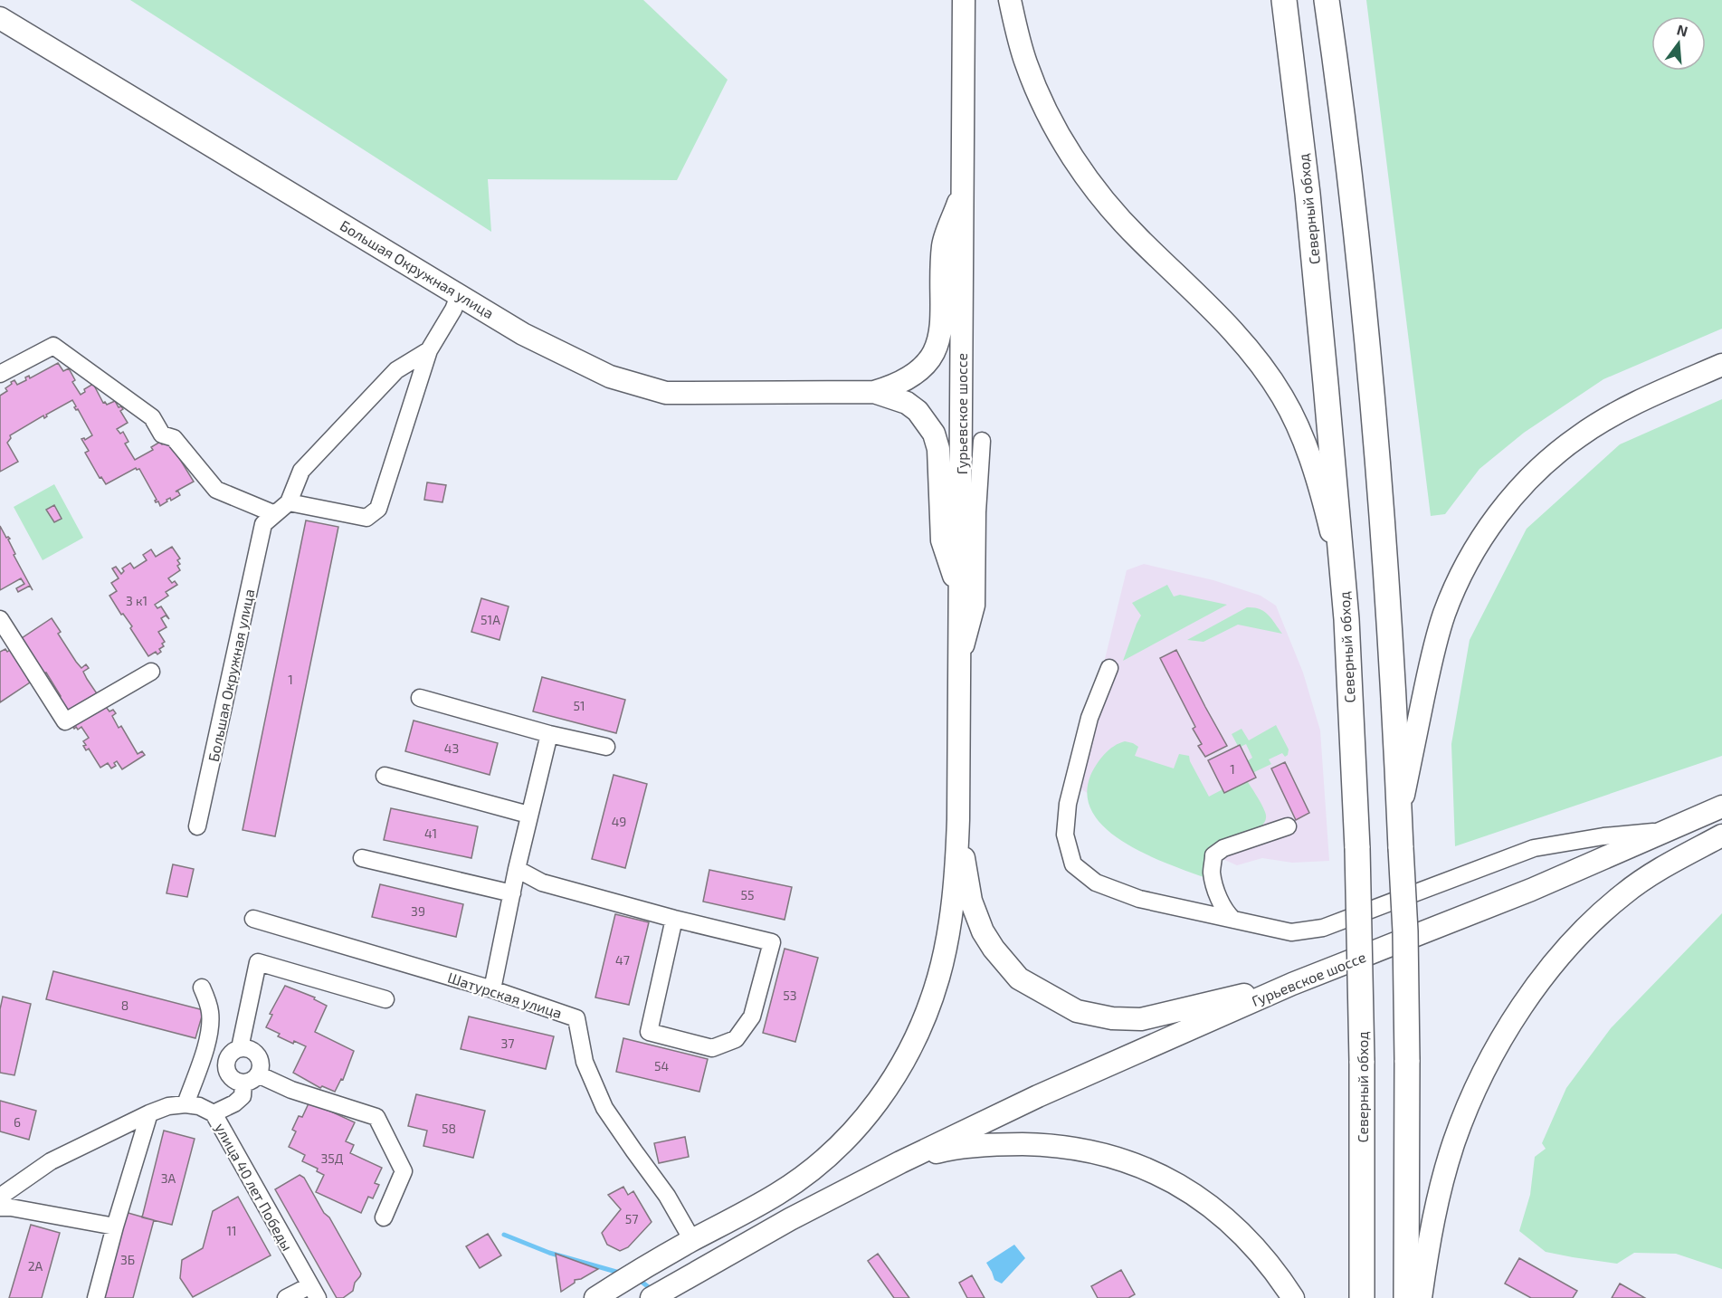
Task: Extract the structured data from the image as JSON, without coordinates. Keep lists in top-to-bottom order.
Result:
{
  "streets": {
    "highway": ["Северный обход"],
    "main road": ["Большая Окружная улица", "Гурьевское шоссе"],
    "street": ["Шатурская улица", "улица 40 лет Победы"]
  },
  "house_numbers": [
    "3 к1",
    "51А",
    "1",
    "51",
    "43",
    "1",
    "49",
    "41",
    "55",
    "39",
    "47",
    "53",
    "8",
    "37",
    "54",
    "6",
    "58",
    "35Д",
    "3А",
    "57",
    "11",
    "3Б",
    "2А"
  ],
  "north": "top"
}
